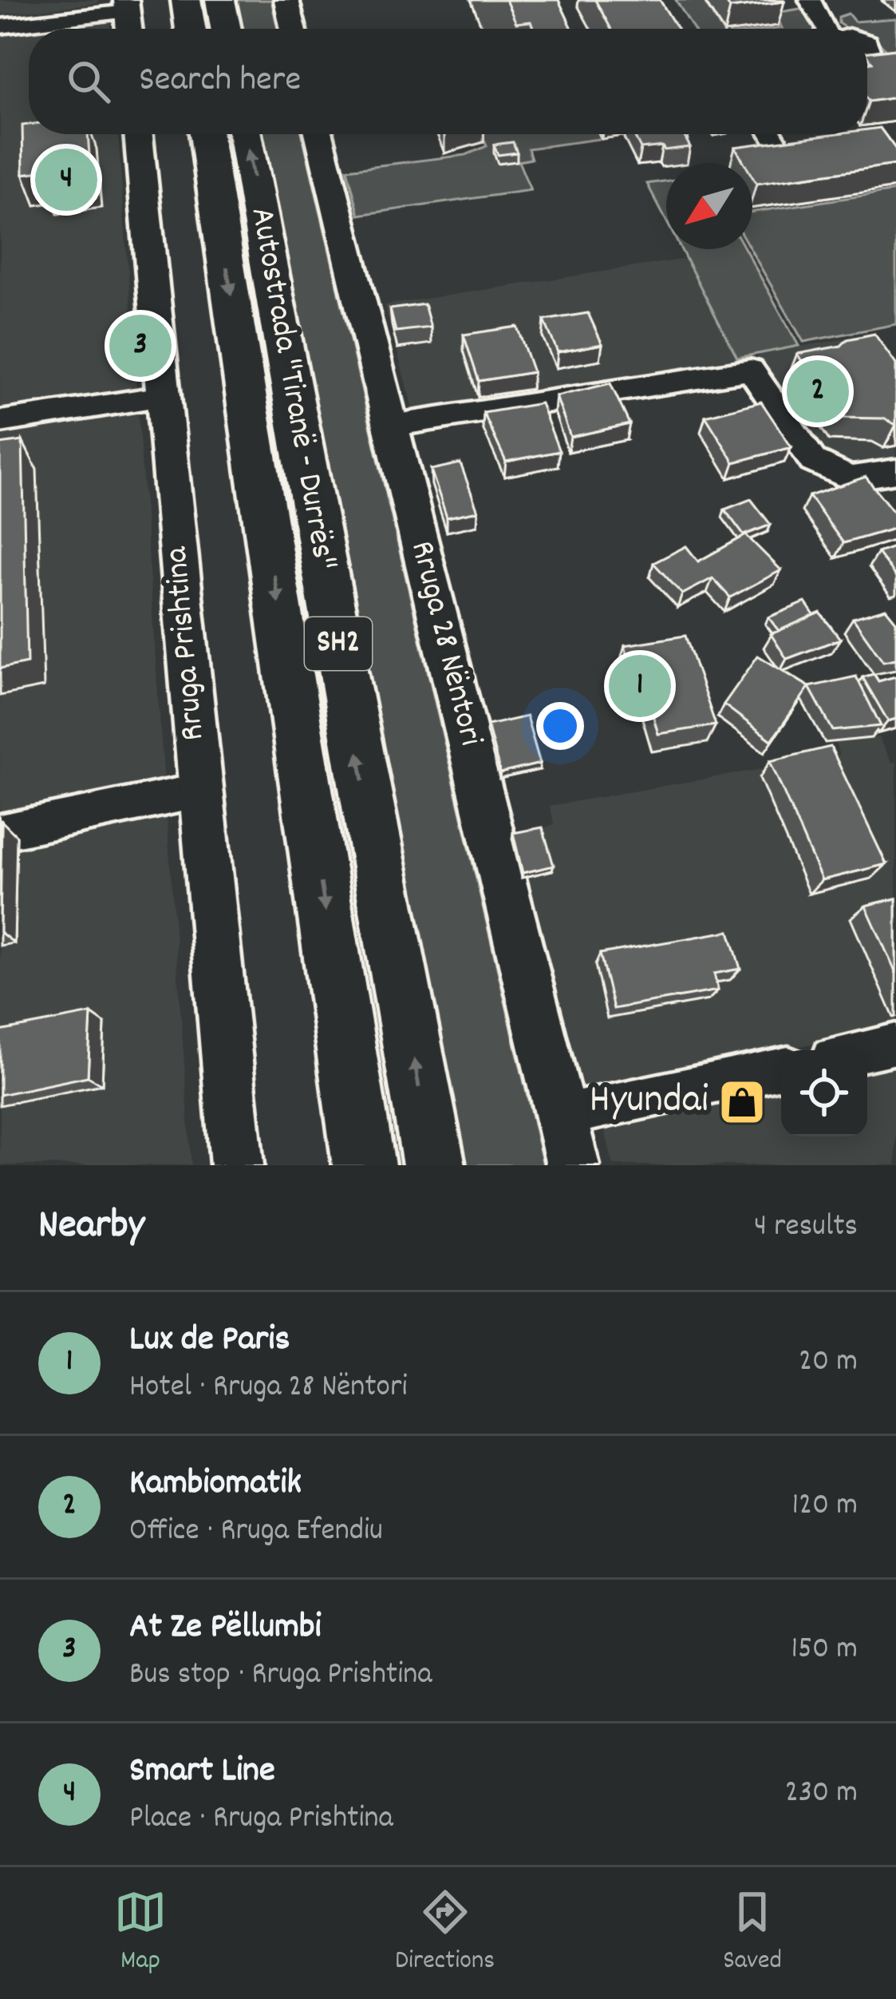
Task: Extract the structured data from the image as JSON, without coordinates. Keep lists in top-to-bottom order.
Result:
{
  "streets": {
    "highway": ["Autostrada \"Tiranë - Durrës\"", "SH2"],
    "main road": ["Rruga Prishtina", "Rruga 28 Nëntori"]
  },
  "places": {
    "shop": ["Hyundai"]
  },
  "north": "bottom left",
  "page": {
    "search": "Search here",
    "pins": [
      "4",
      "3",
      "2",
      "1"
    ],
    "heading": ["Nearby", "4 results"],
    "list": [
      {
        "mark": "1",
        "name": "Lux de Paris",
        "note": "Hotel · Rruga 28 Nëntori",
        "value": "20 m"
      },
      {
        "mark": "2",
        "name": "Kambiomatik",
        "note": "Office · Rruga Efendiu",
        "value": "120 m"
      },
      {
        "mark": "3",
        "name": "At Ze Pëllumbi",
        "note": "Bus stop · Rruga Prishtina",
        "value": "150 m"
      },
      {
        "mark": "4",
        "name": "Smart Line",
        "note": "Place · Rruga Prishtina",
        "value": "230 m"
      }
    ],
    "nav": ["Map", "Directions", "Saved"]
  }
}
